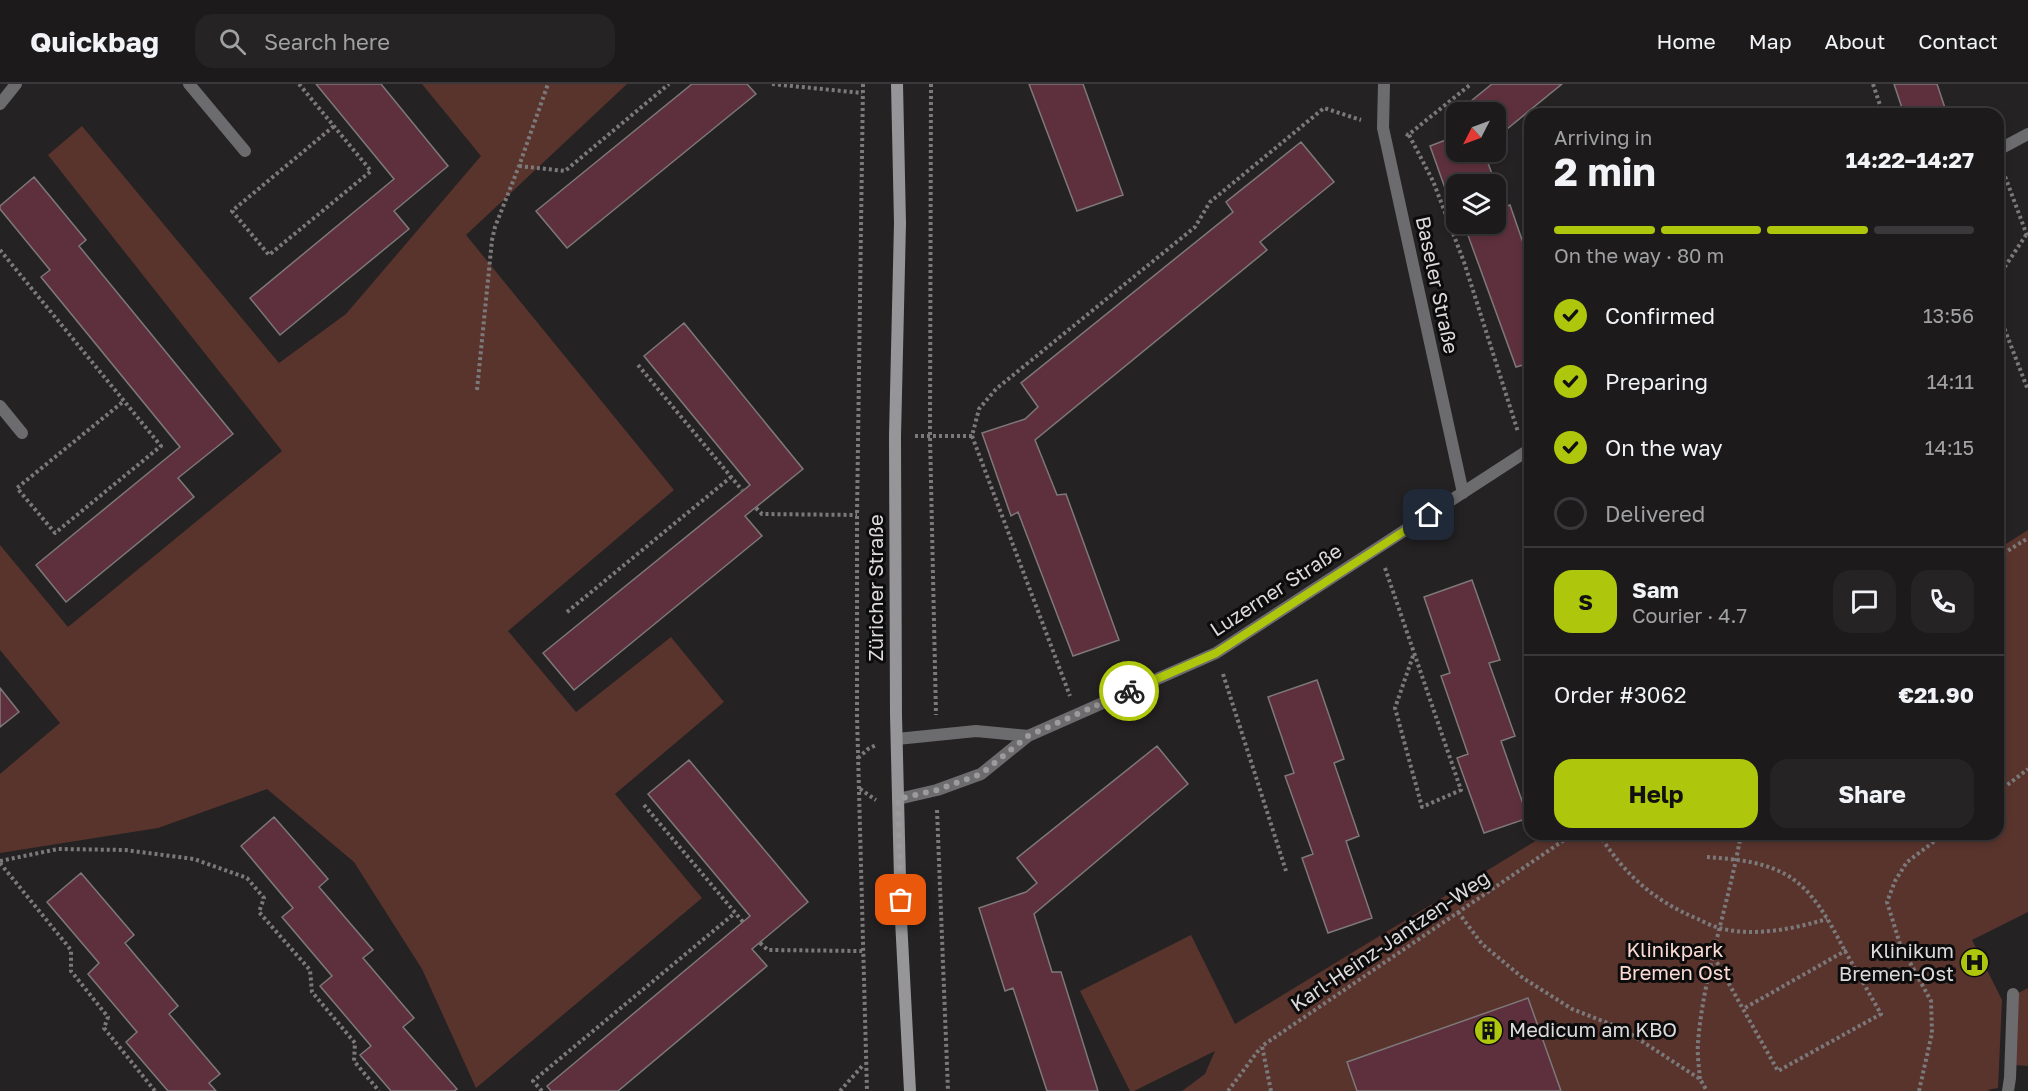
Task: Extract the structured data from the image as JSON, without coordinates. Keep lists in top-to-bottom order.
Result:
{
  "streets": {
    "main road": ["Züricher Straße"],
    "street": ["Baseler Straße", "Luzerner Straße"],
    "path": ["Karl-Heinz-Jantzen-Weg"]
  },
  "crossings": [
    ["Baseler Straße", "Luzerner Straße"],
    ["Züricher Straße", "Luzerner Straße"]
  ],
  "parks": ["Klinikpark Bremen Ost"],
  "places": {
    "hospital": ["Klinikum Bremen-Ost"],
    "building": ["Medicum am KBO"]
  },
  "north": "bottom left",
  "page": {
    "header": "Quickbag",
    "search": "Search here",
    "nav": [
      "Home",
      "Map",
      "About",
      "Contact"
    ],
    "heading": ["2 min", "Arriving in", "14:22–14:27"],
    "panel": [
      "Sam",
      "Courier · 4.7",
      "Order #3062",
      "€21.90"
    ],
    "bar": "On the way · 80 m",
    "list": [
      ["Confirmed", "13:56"],
      ["Preparing", "14:11"],
      ["On the way", "14:15"],
      "Delivered"
    ],
    "round": "S",
    "buttons": ["Help", "Share"]
  }
}
